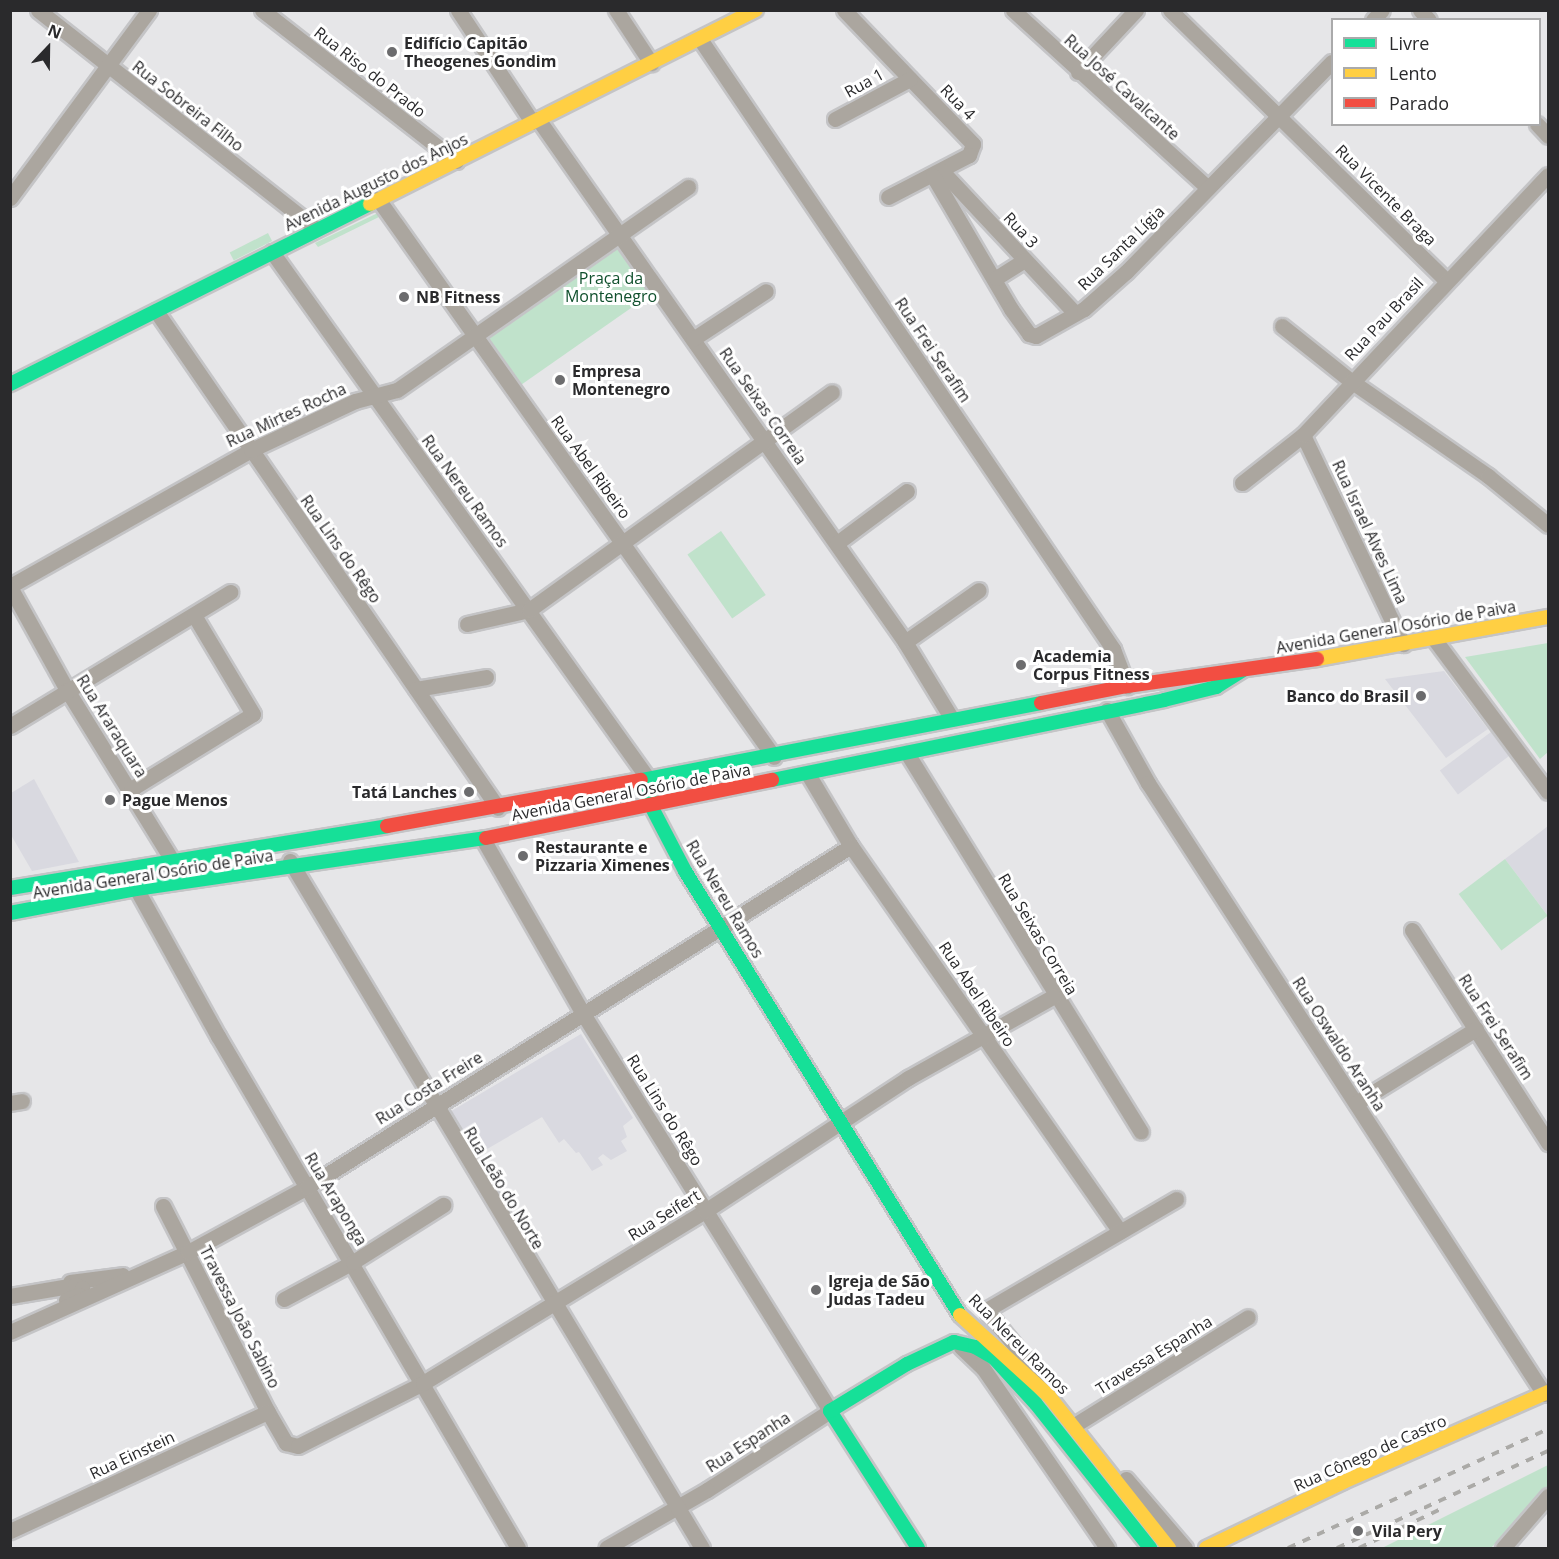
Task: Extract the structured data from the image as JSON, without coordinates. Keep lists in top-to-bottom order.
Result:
{
  "streets": {
    "main road": [
      "Avenida Augusto dos Anjos",
      "Rua Nereu Ramos",
      "Rua Lins do Rêgo",
      "Avenida General Osório de Paiva",
      "Rua Espanha",
      "Rua Cônego de Castro"
    ],
    "street": [
      "Rua Riso do Prado",
      "Rua 1",
      "Rua José Cavalcante",
      "Rua 4",
      "Rua Sobreira Filho",
      "Rua Vicente Braga",
      "Rua 3",
      "Rua Santa Lígia",
      "Rua Pau Brasil",
      "Rua Frei Serafim",
      "Rua Seixas Correia",
      "Rua Mirtes Rocha",
      "Rua Abel Ribeiro",
      "Rua Israel Alves Lima",
      "Rua Araraquara",
      "Rua Oswaldo Aranha",
      "Rua Costa Freire",
      "Rua Leão do Norte",
      "Rua Araponga",
      "Rua Seifert",
      "Travessa João Sabino",
      "Travessa Espanha",
      "Rua Einstein"
    ]
  },
  "crossings": [
    ["Rua Riso do Prado", "Avenida Augusto dos Anjos"],
    ["Rua 1", "Rua 4"],
    ["Rua José Cavalcante", "Rua Santa Lígia"],
    ["Rua 4", "Rua 3"],
    ["Rua 4", "Rua Santa Lígia"],
    ["Rua Sobreira Filho", "Avenida Augusto dos Anjos"],
    ["Avenida Augusto dos Anjos", "Rua Frei Serafim"],
    ["Avenida Augusto dos Anjos", "Rua Seixas Correia"],
    ["Avenida Augusto dos Anjos", "Rua Abel Ribeiro"],
    ["Avenida Augusto dos Anjos", "Rua Nereu Ramos"],
    ["Avenida Augusto dos Anjos", "Rua Lins do Rêgo"],
    ["Rua Vicente Braga", "Rua Santa Lígia"],
    ["Rua Vicente Braga", "Rua Pau Brasil"],
    ["Rua 3", "Rua Santa Lígia"],
    ["Rua Pau Brasil", "Rua Israel Alves Lima"],
    ["Rua Frei Serafim", "Avenida General Osório de Paiva"],
    ["Rua Seixas Correia", "Rua Mirtes Rocha"],
    ["Rua Seixas Correia", "Avenida General Osório de Paiva"],
    ["Rua Seixas Correia", "Rua Seifert"],
    ["Rua Mirtes Rocha", "Rua Abel Ribeiro"],
    ["Rua Mirtes Rocha", "Rua Nereu Ramos"],
    ["Rua Mirtes Rocha", "Rua Lins do Rêgo"],
    ["Rua Mirtes Rocha", "Rua Araraquara"],
    ["Rua Abel Ribeiro", "Rua Nereu Ramos"],
    ["Rua Abel Ribeiro", "Avenida General Osório de Paiva"],
    ["Rua Abel Ribeiro", "Rua Costa Freire"],
    ["Rua Abel Ribeiro", "Rua Seifert"],
    ["Rua Nereu Ramos", "Avenida General Osório de Paiva"],
    ["Rua Nereu Ramos", "Rua Costa Freire"],
    ["Rua Nereu Ramos", "Rua Seifert"],
    ["Rua Nereu Ramos", "Travessa Espanha"],
    ["Rua Nereu Ramos", "Rua Espanha"],
    ["Rua Israel Alves Lima", "Avenida General Osório de Paiva"],
    ["Rua Lins do Rêgo", "Avenida General Osório de Paiva"],
    ["Rua Lins do Rêgo", "Rua Costa Freire"],
    ["Rua Lins do Rêgo", "Rua Seifert"],
    ["Rua Lins do Rêgo", "Rua Espanha"],
    ["Avenida General Osório de Paiva", "Rua Araraquara"],
    ["Avenida General Osório de Paiva", "Rua Oswaldo Aranha"],
    ["Avenida General Osório de Paiva", "Rua Leão do Norte"],
    ["Avenida General Osório de Paiva", "Rua Araponga"],
    ["Rua Oswaldo Aranha", "Rua Cônego de Castro"],
    ["Rua Costa Freire", "Rua Leão do Norte"],
    ["Rua Costa Freire", "Rua Araponga"],
    ["Rua Costa Freire", "Travessa João Sabino"],
    ["Rua Leão do Norte", "Rua Seifert"],
    ["Rua Leão do Norte", "Rua Espanha"],
    ["Rua Araponga", "Rua Seifert"],
    ["Rua Seifert", "Travessa João Sabino"],
    ["Travessa João Sabino", "Rua Einstein"]
  ],
  "parks": ["Praça da Montenegro"],
  "places": [
    "Edifício Capitão Theogenes Gondim",
    "NB Fitness",
    "Empresa Montenegro",
    "Academia Corpus Fitness",
    "Banco do Brasil",
    "Tatá Lanches",
    "Pague Menos",
    "Restaurante e Pizzaria Ximenes",
    "Igreja de São Judas Tadeu",
    "Vila Pery"
  ],
  "legend": ["Livre", "Lento", "Parado"],
  "north": "top"
}
